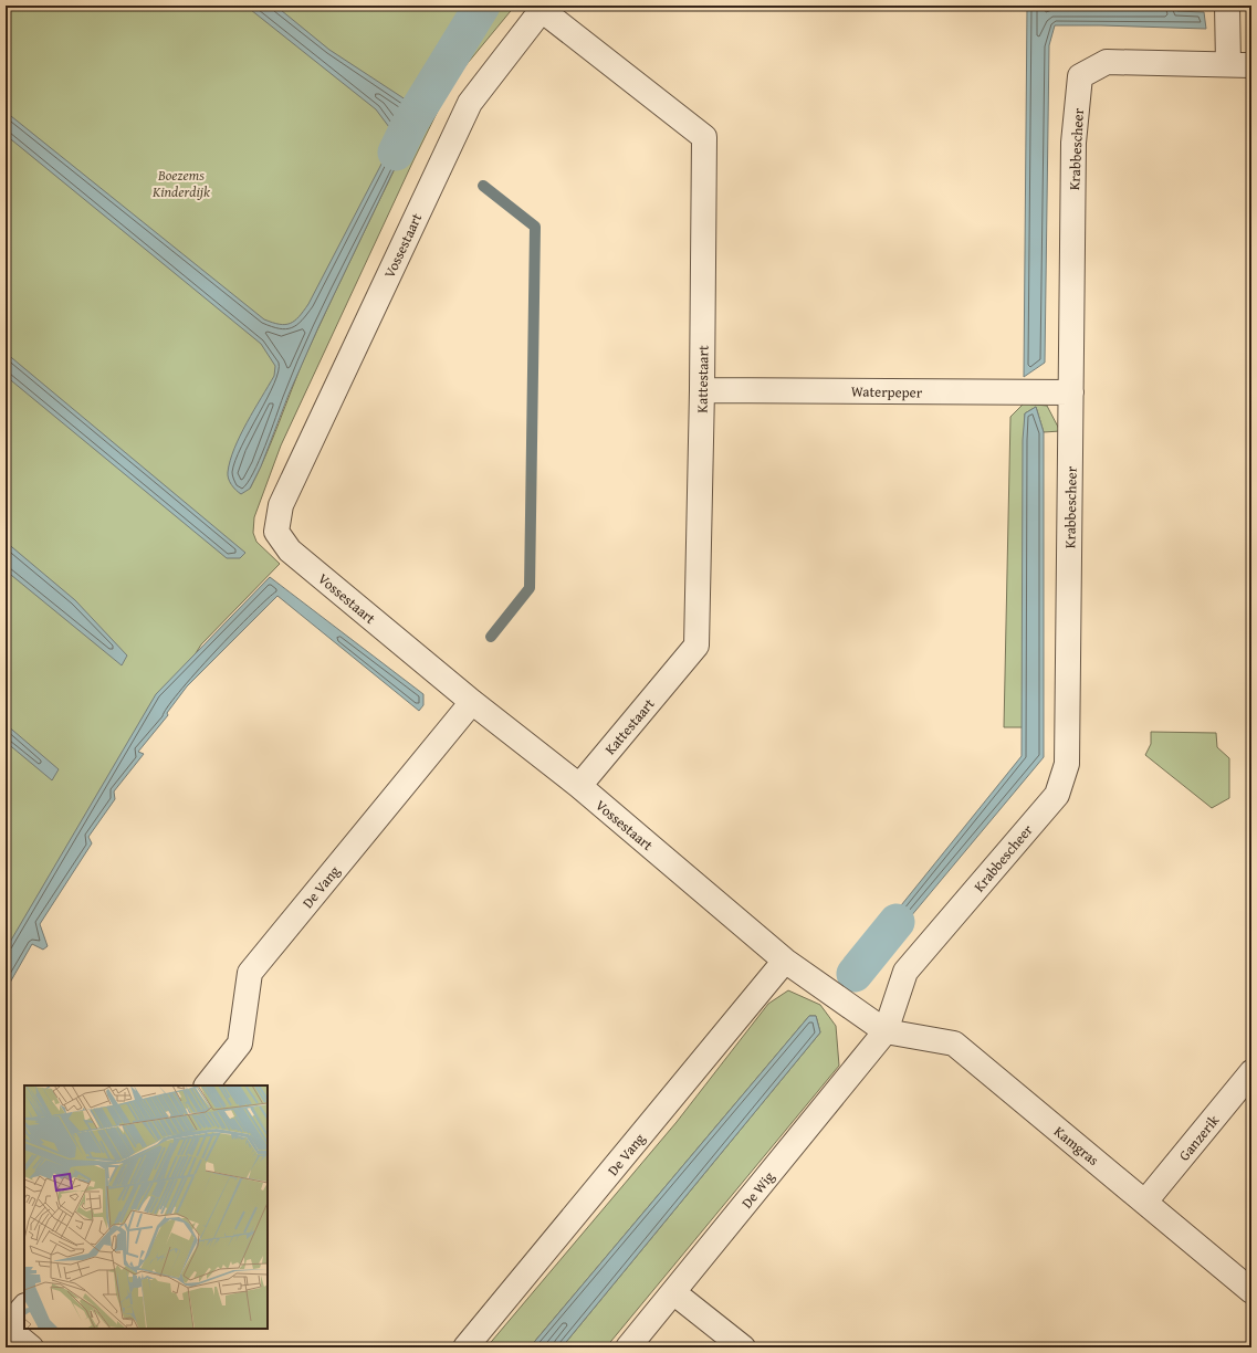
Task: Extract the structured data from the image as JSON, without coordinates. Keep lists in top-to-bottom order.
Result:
{
  "streets": {
    "street": [
      "Krabbescheer",
      "Vossestaart",
      "Kattestaart",
      "Waterpeper",
      "De Vang",
      "Ganzerik",
      "Kamgras",
      "De Wig"
    ]
  },
  "crossings": [
    ["Krabbescheer", "Vossestaart"],
    ["Krabbescheer", "Waterpeper"],
    ["Krabbescheer", "Kamgras"],
    ["Krabbescheer", "De Wig"],
    ["Vossestaart", "Kattestaart"],
    ["Vossestaart", "De Vang"],
    ["Vossestaart", "Kamgras"],
    ["Vossestaart", "De Wig"],
    ["Kattestaart", "Waterpeper"],
    ["Ganzerik", "Kamgras"],
    ["Kamgras", "De Wig"]
  ],
  "parks": ["Boezems Kinderdijk"]
}
